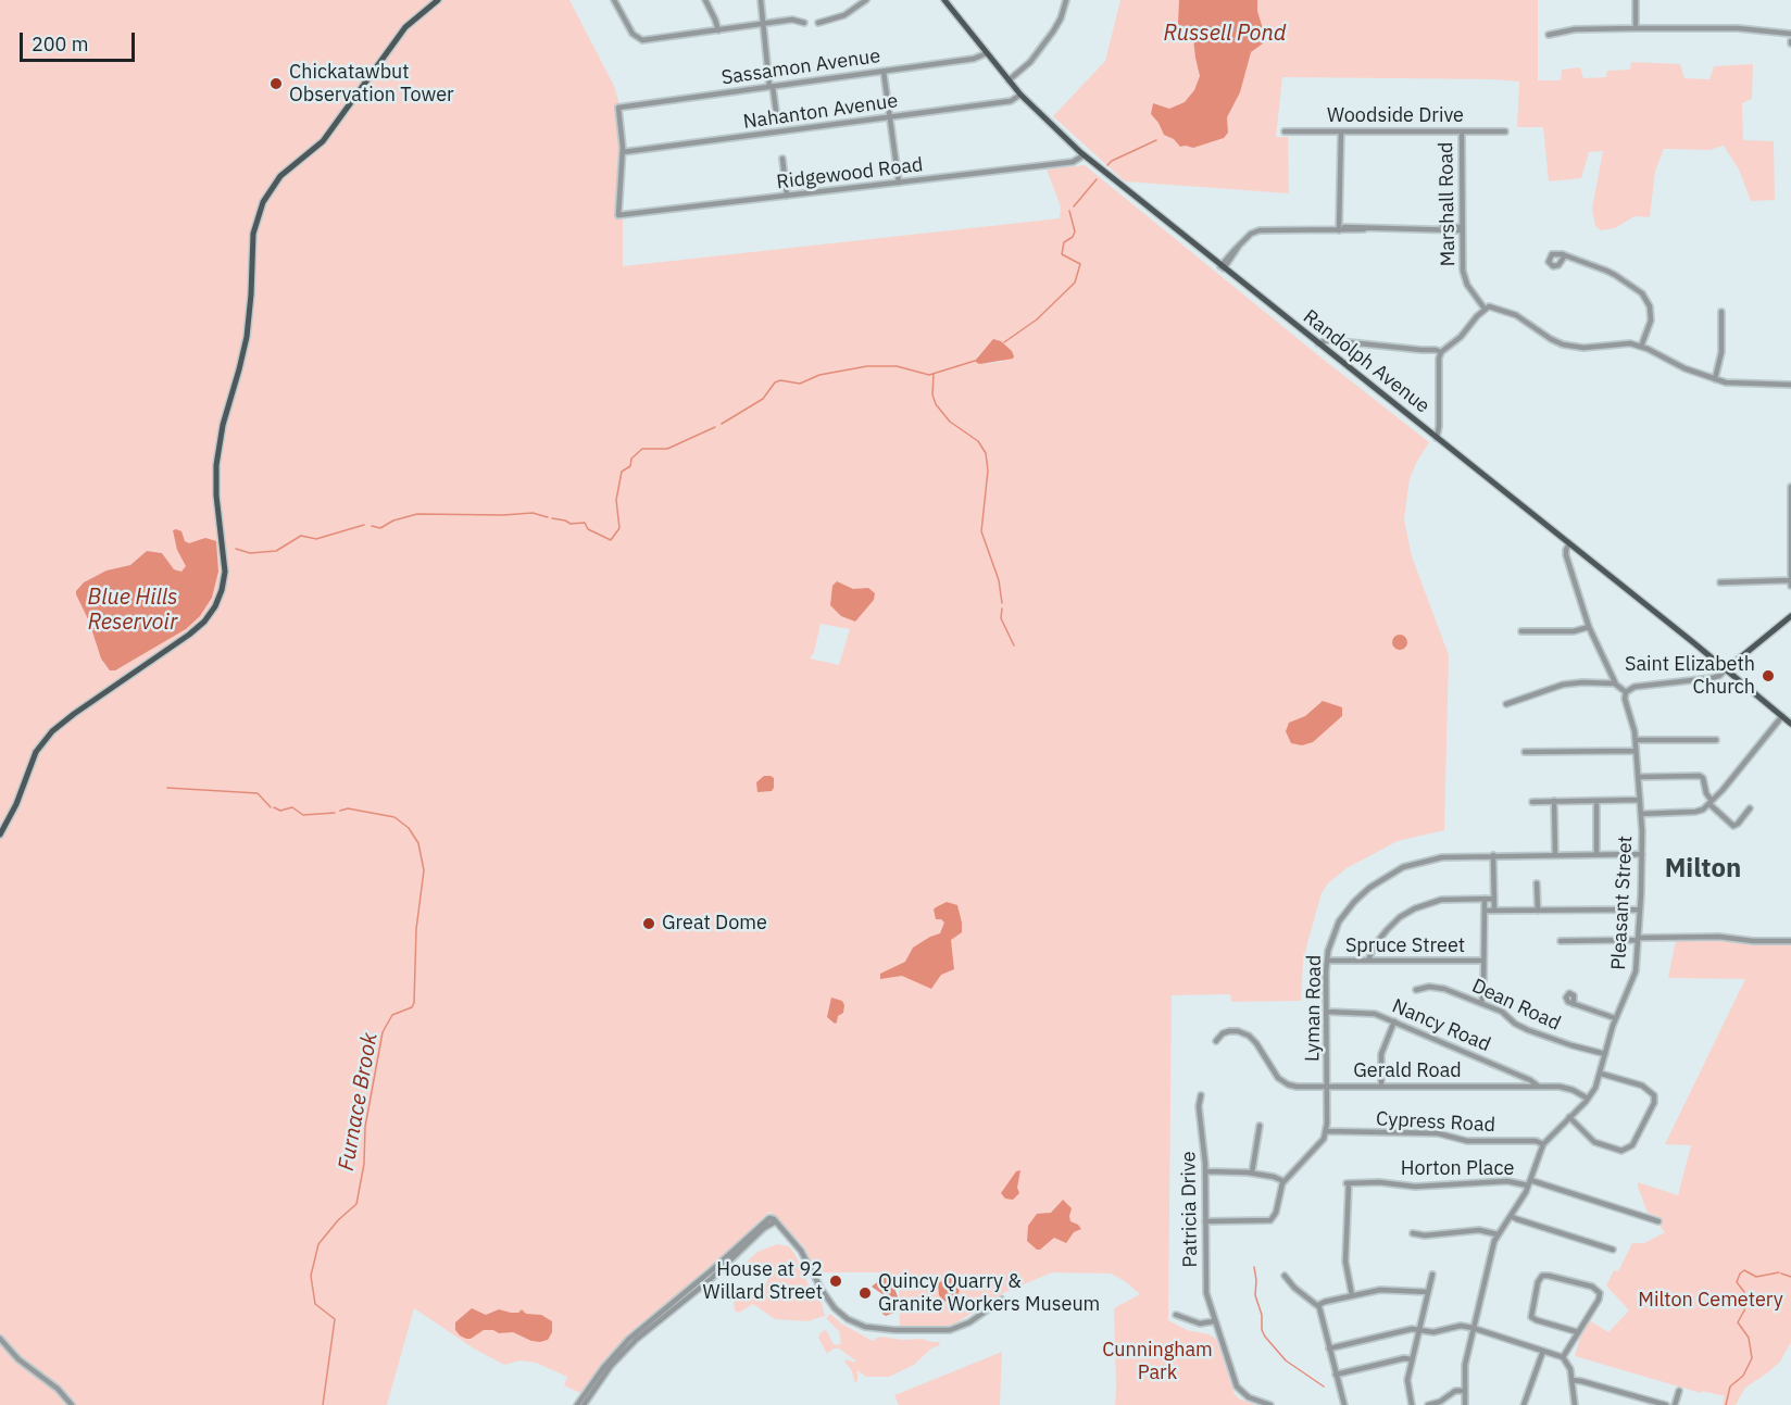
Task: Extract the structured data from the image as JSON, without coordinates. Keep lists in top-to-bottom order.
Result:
{
  "streets": {
    "main road": ["Randolph Avenue"],
    "street": [
      "Sassamon Avenue",
      "Nahanton Avenue",
      "Woodside Drive",
      "Ridgewood Road",
      "Marshall Road",
      "Pleasant Street",
      "Spruce Street",
      "Dean Road",
      "Lyman Road",
      "Nancy Road",
      "Gerald Road",
      "Cypress Road",
      "Horton Place",
      "Patricia Drive"
    ]
  },
  "crossings": [
    ["Sassamon Avenue", "Nahanton Avenue"],
    ["Sassamon Avenue", "Ridgewood Road"],
    ["Sassamon Avenue", "Randolph Avenue"],
    ["Nahanton Avenue", "Ridgewood Road"],
    ["Nahanton Avenue", "Randolph Avenue"],
    ["Woodside Drive", "Marshall Road"],
    ["Ridgewood Road", "Randolph Avenue"],
    ["Pleasant Street", "Dean Road"],
    ["Pleasant Street", "Lyman Road"],
    ["Pleasant Street", "Gerald Road"],
    ["Pleasant Street", "Cypress Road"],
    ["Pleasant Street", "Horton Place"],
    ["Spruce Street", "Lyman Road"],
    ["Lyman Road", "Nancy Road"],
    ["Lyman Road", "Gerald Road"],
    ["Lyman Road", "Cypress Road"],
    ["Nancy Road", "Gerald Road"]
  ],
  "districts": ["Milton"],
  "water": ["Russell Pond", "Blue Hills Reservoir", "Furnace Brook"],
  "parks": ["Milton Cemetery", "Cunningham Park"],
  "places": [
    "Chickatawbut Observation Tower",
    "Saint Elizabeth Church",
    "Great Dome",
    "House at 92 Willard Street",
    "Quincy Quarry & Granite Workers Museum"
  ],
  "scale_bar": "200 m"
}
